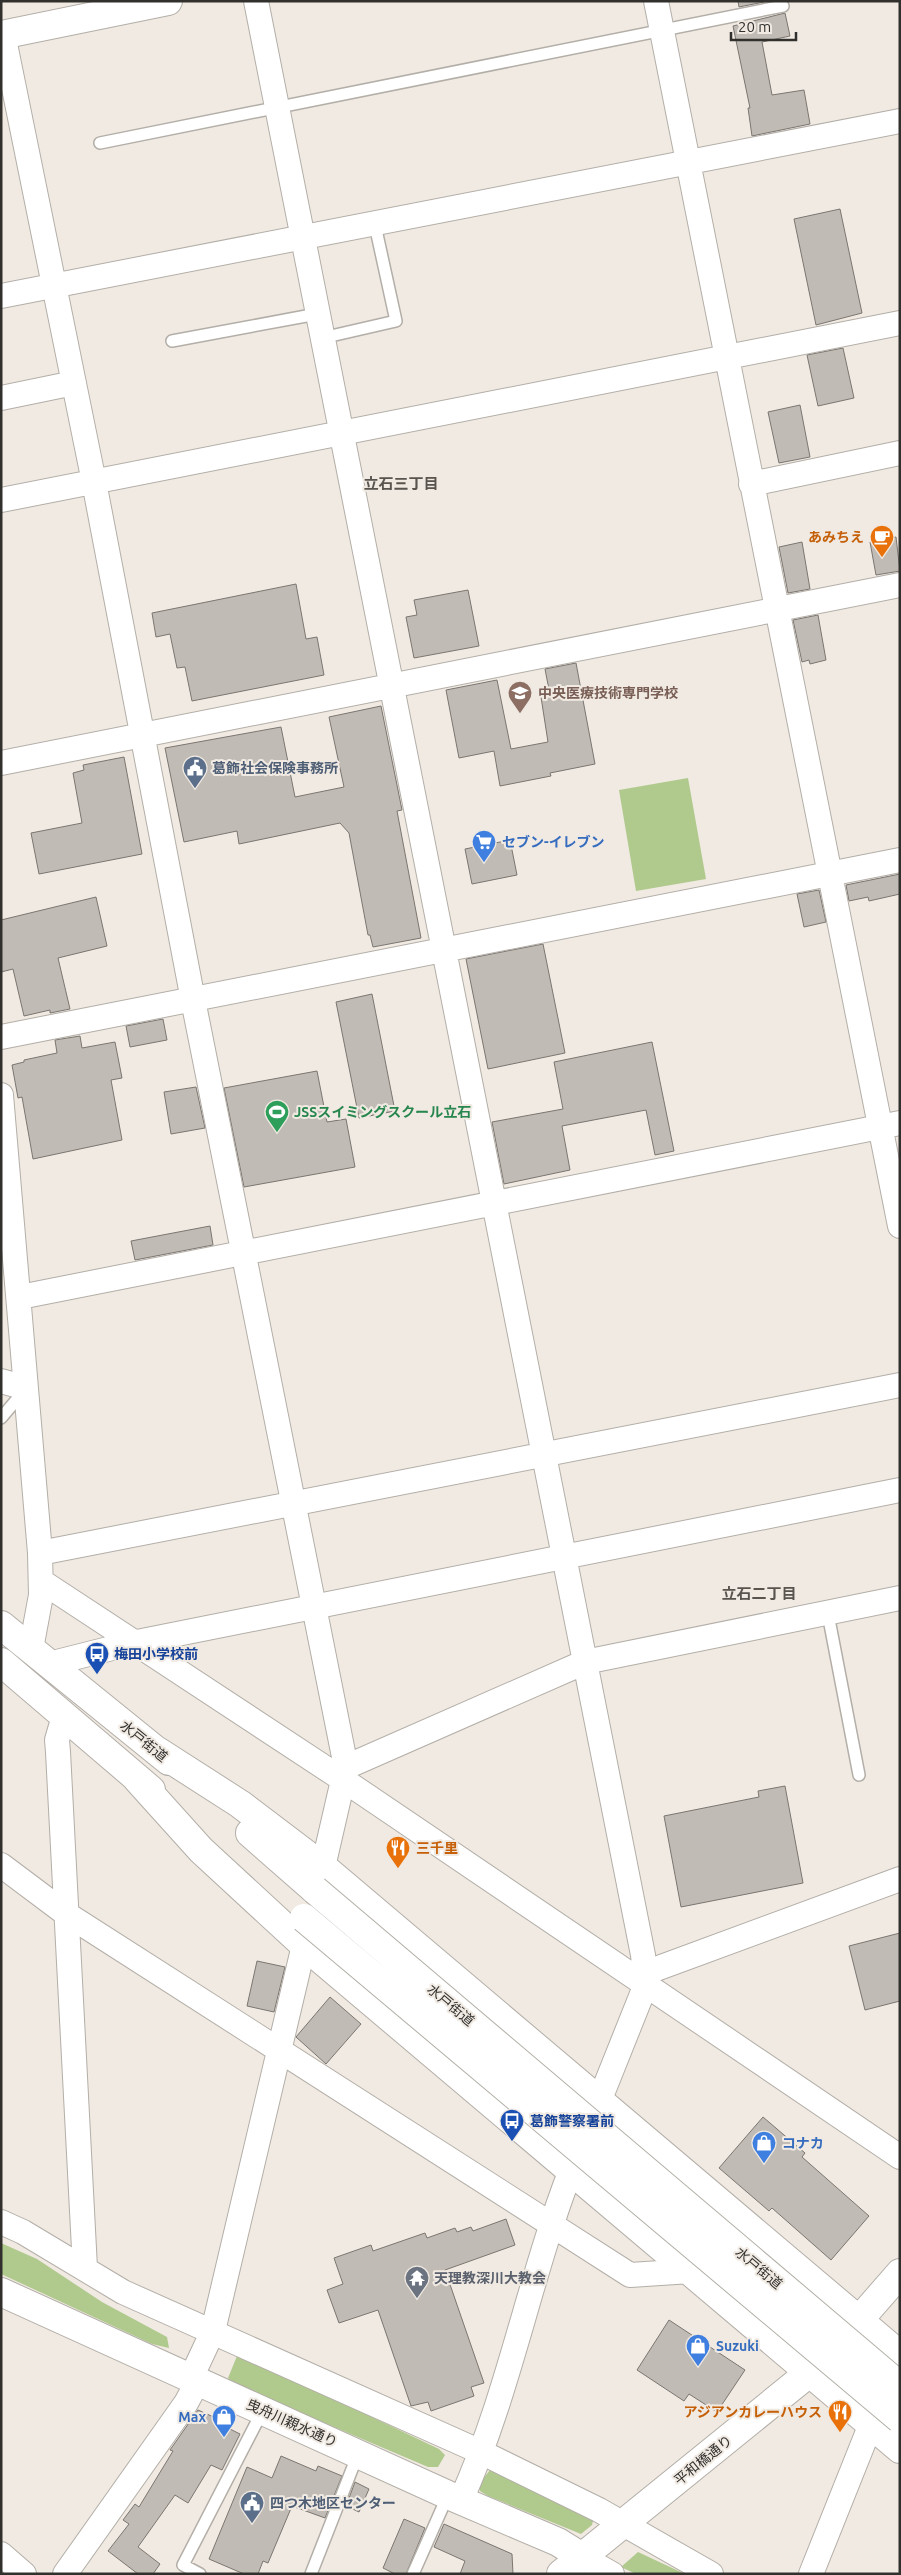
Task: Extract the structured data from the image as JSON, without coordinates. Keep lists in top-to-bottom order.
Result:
{
  "streets": {
    "main road": ["水戸街道", "曳舟川親水通り", "平和橋通り"]
  },
  "crossings": [
    ["曳舟川親水通り", "平和橋通り"]
  ],
  "districts": ["立石三丁目", "立石二丁目"],
  "places": {
    "cafe": ["あみちえ"],
    "school or university": ["中央医療技術専門学校"],
    "public building": ["葛飾社会保険事務所", "四つ木地区センター"],
    "supermarket": ["セブン-イレブン"],
    "sports": ["JSSスイミングスクール立石"],
    "bus stop": ["梅田小学校前", "葛飾警察署前"],
    "restaurant": ["三千里", "アジアンカレーハウス"],
    "shop": ["コナカ", "Suzuki", "Max"],
    "temple": ["天理教深川大教会"]
  },
  "scale_bar": "20 m"
}
